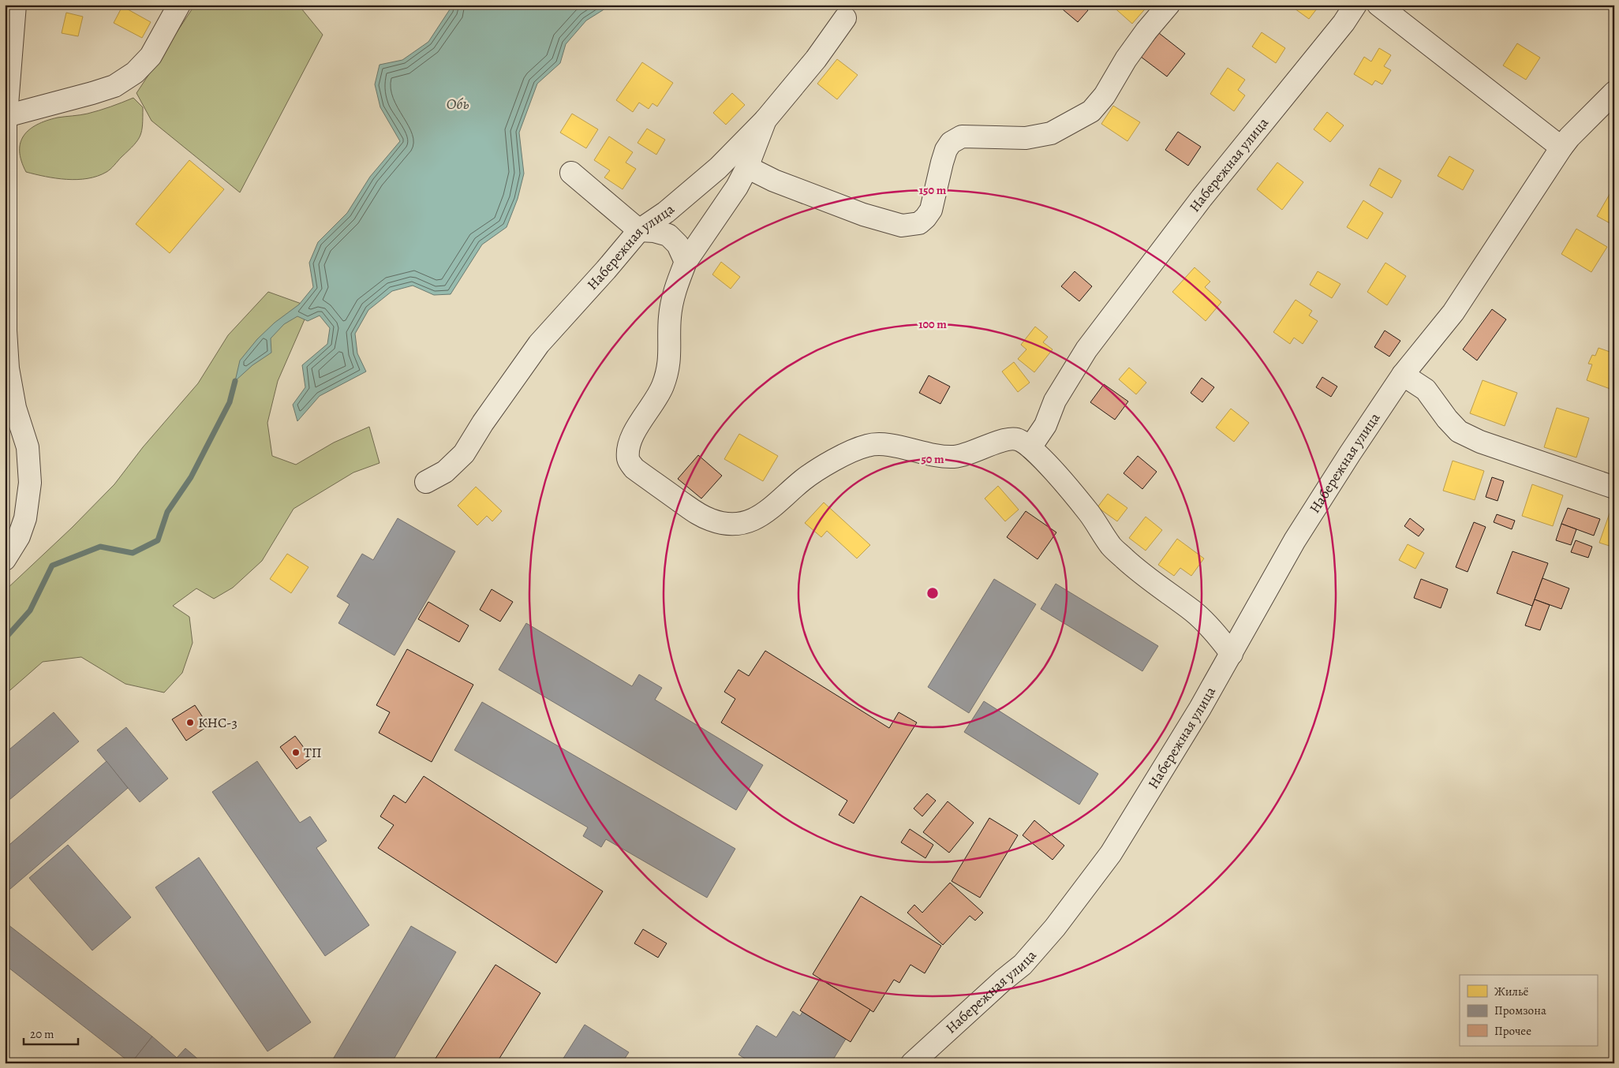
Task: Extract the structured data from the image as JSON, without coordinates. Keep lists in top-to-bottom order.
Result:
{
  "streets": {
    "street": ["Набережная улица"]
  },
  "water": ["Обь"],
  "places": ["КНС-3", "ТП"],
  "legend": ["Жильё", "Промзона", "Прочее"],
  "scale_bar": "20 m",
  "rings": ["150 m", "100 m", "50 m"]
}
